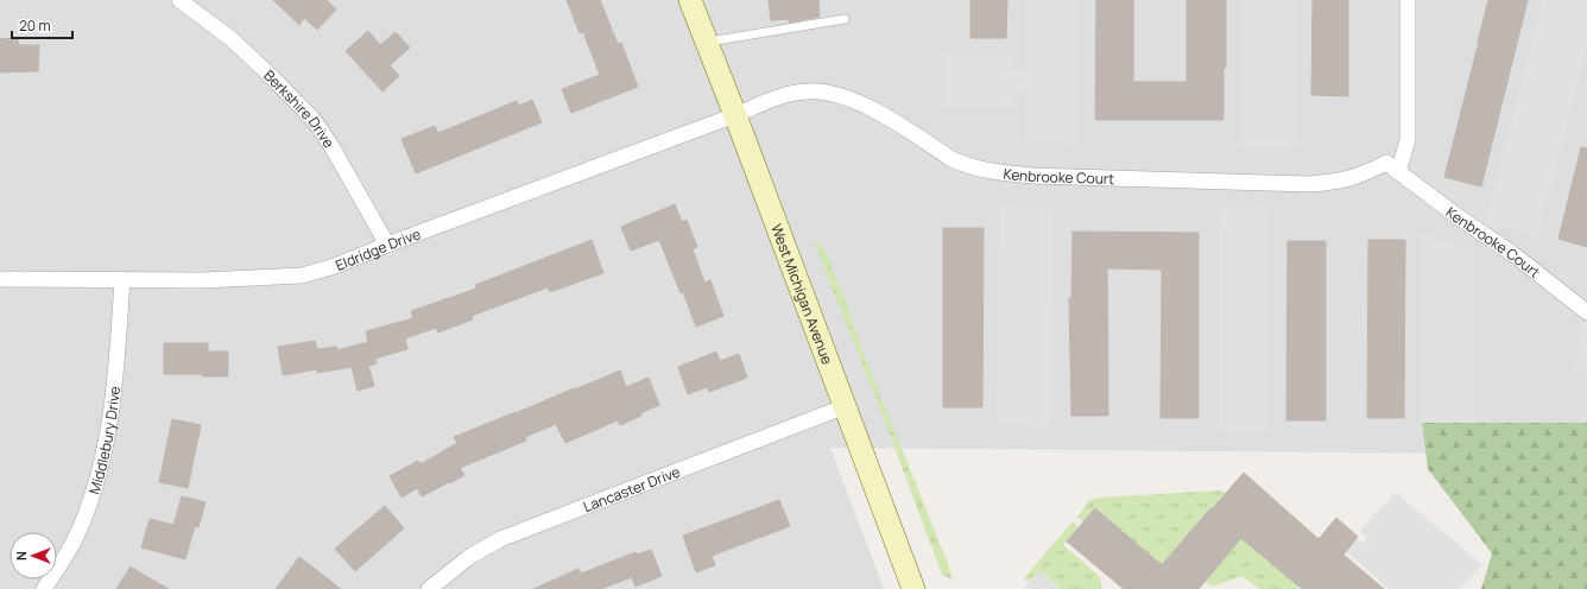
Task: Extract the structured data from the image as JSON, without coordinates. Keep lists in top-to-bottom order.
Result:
{
  "streets": {
    "street": [
      "Berkshire Drive",
      "Kenbrooke Court",
      "Eldridge Drive",
      "West Michigan Avenue",
      "Middlebury Drive",
      "Lancaster Drive"
    ]
  },
  "crossings": [
    ["Berkshire Drive", "Eldridge Drive"],
    ["Kenbrooke Court", "Eldridge Drive"],
    ["Kenbrooke Court", "West Michigan Avenue"],
    ["Eldridge Drive", "West Michigan Avenue"],
    ["Eldridge Drive", "Middlebury Drive"],
    ["West Michigan Avenue", "Lancaster Drive"]
  ],
  "scale_bar": "20 m",
  "north": "left"
}
